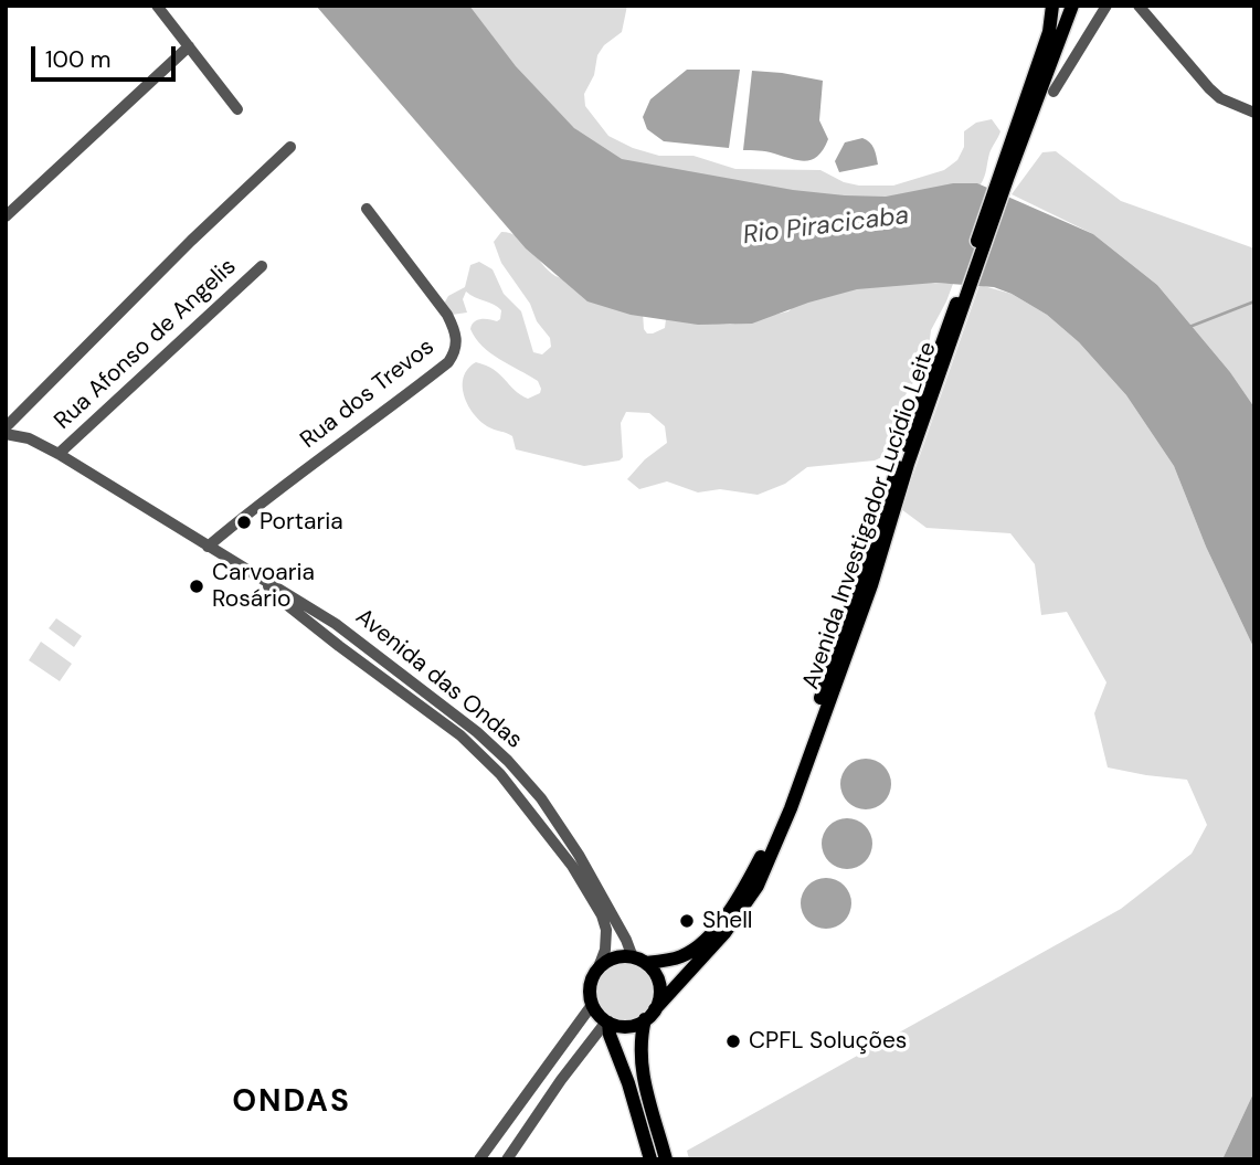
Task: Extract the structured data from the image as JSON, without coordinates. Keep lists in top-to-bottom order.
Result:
{
  "streets": {
    "main road": ["Avenida Investigador Lucídio Leite"],
    "street": ["Rua Afonso de Angelis", "Rua dos Trevos", "Avenida das Ondas"]
  },
  "crossings": [
    ["Rua Afonso de Angelis", "Avenida das Ondas"],
    ["Rua dos Trevos", "Avenida das Ondas"],
    ["Avenida Investigador Lucídio Leite", "Avenida das Ondas"]
  ],
  "districts": ["ONDAS"],
  "water": ["Rio Piracicaba"],
  "places": [
    "Portaria",
    "Carvoaria Rosário",
    "Shell",
    "CPFL Soluções"
  ],
  "scale_bar": "100 m"
}
